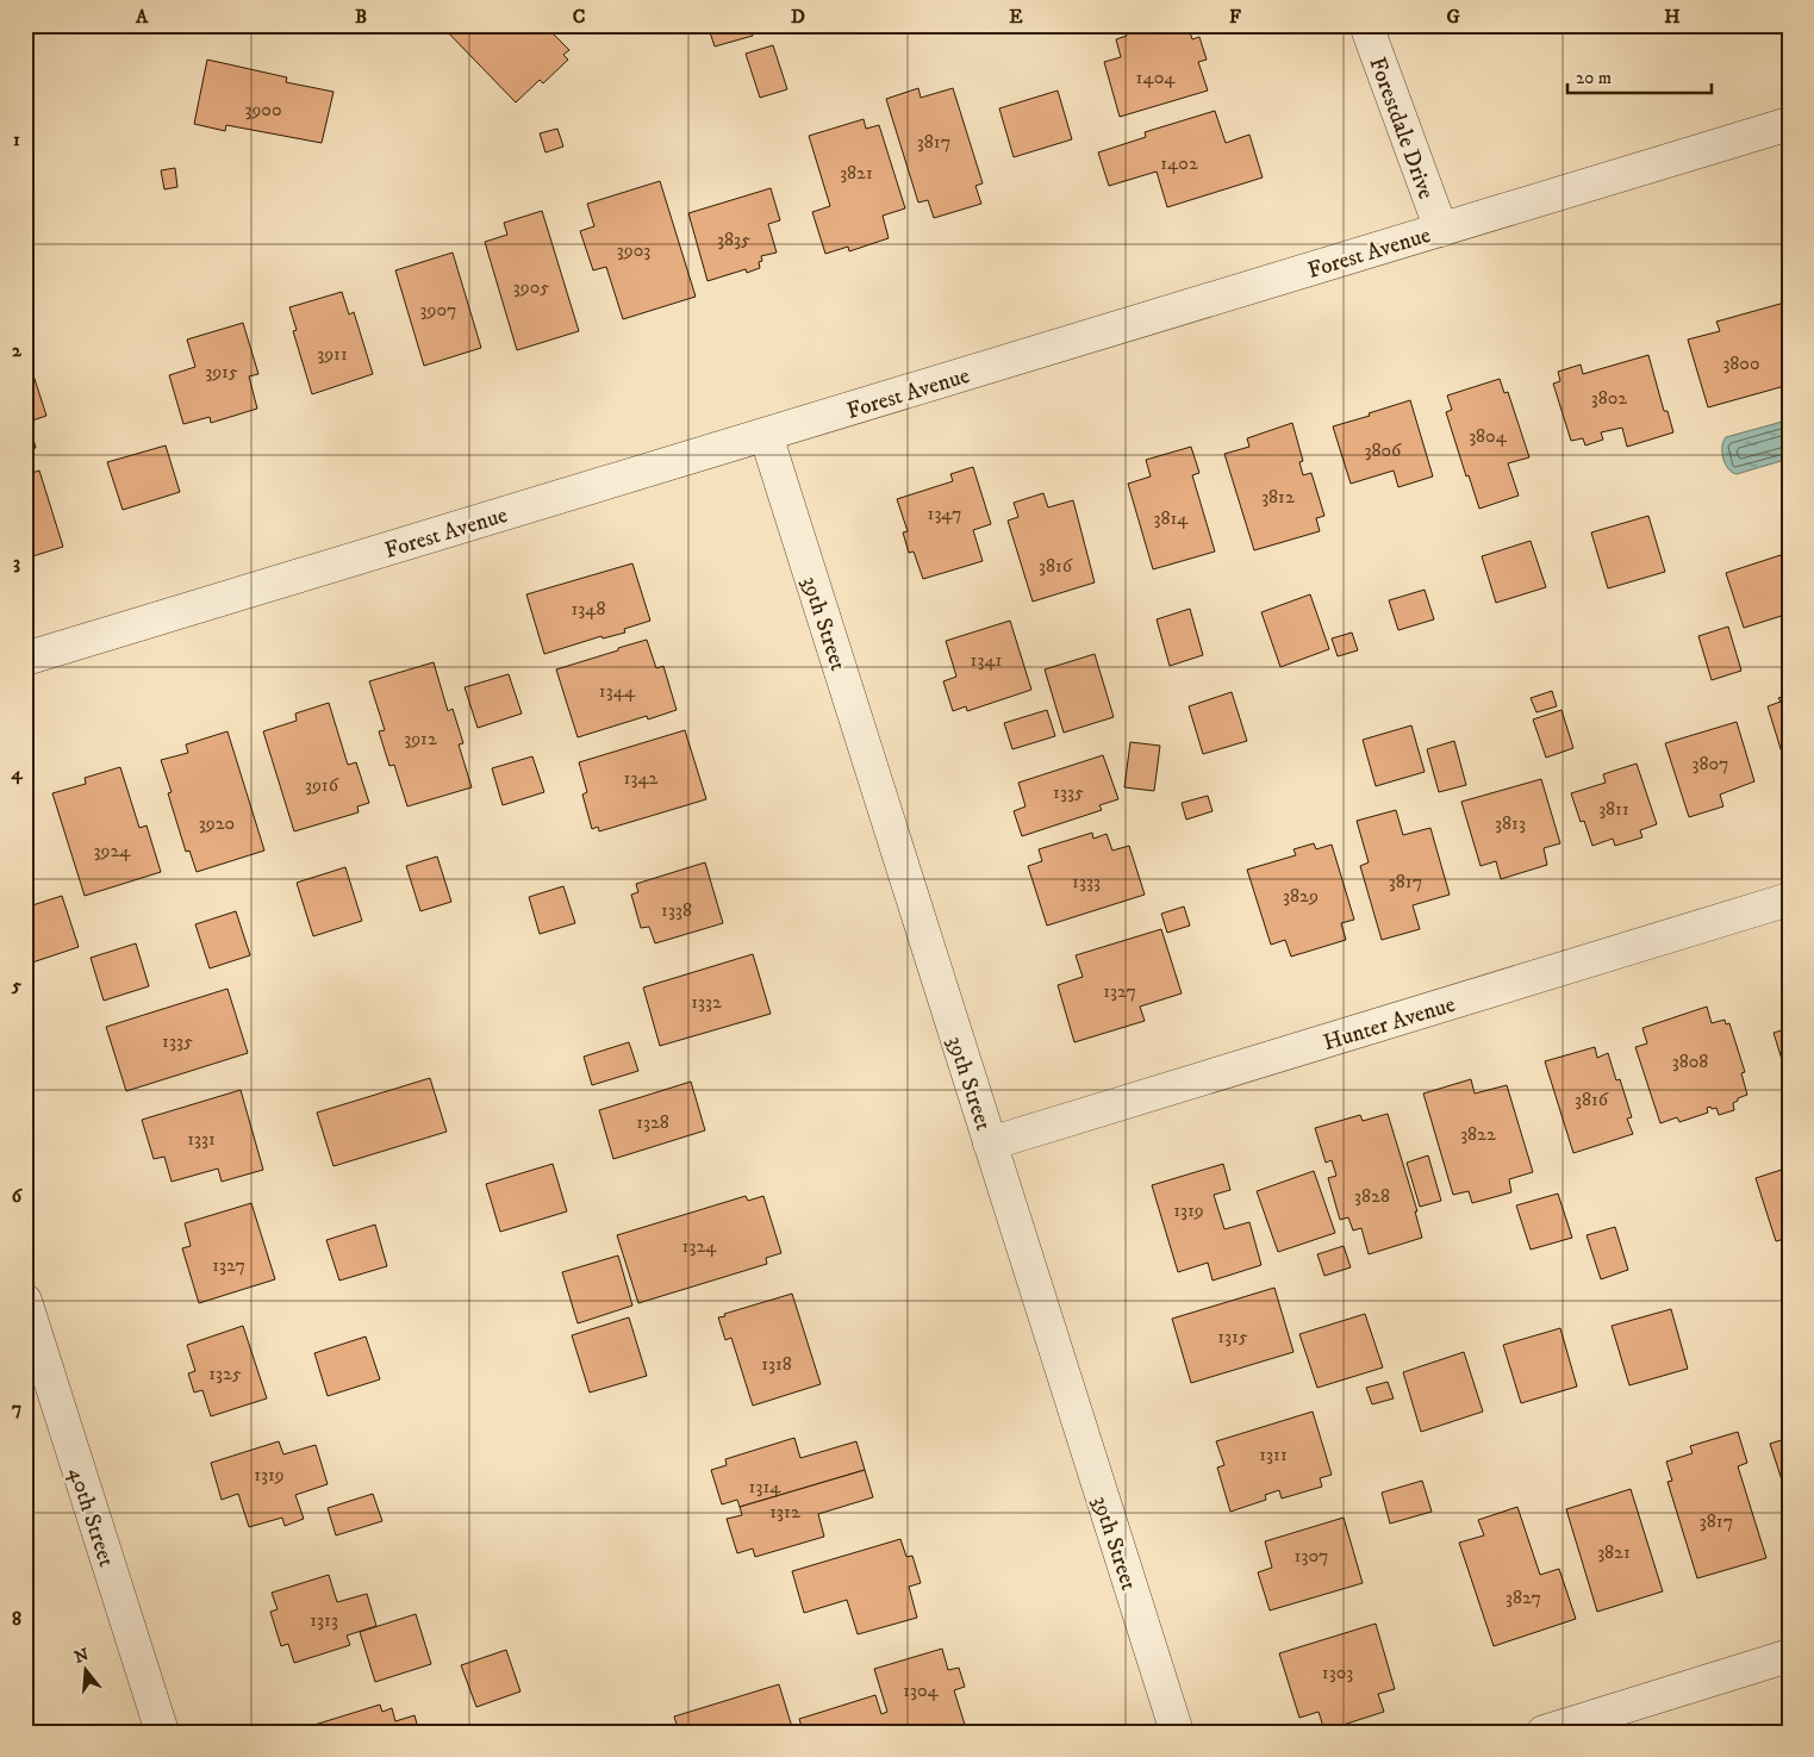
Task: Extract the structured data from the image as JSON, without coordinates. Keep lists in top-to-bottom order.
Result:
{
  "streets": {
    "street": [
      "Forestdale Drive",
      "Forest Avenue",
      "39th Street",
      "Hunter Avenue",
      "40th Street"
    ]
  },
  "crossings": [
    ["Forestdale Drive", "Forest Avenue"],
    ["Forest Avenue", "39th Street"],
    ["39th Street", "Hunter Avenue"]
  ],
  "house_numbers": [
    "1404",
    "3900",
    "3817",
    "1402",
    "3821",
    "3835",
    "3903",
    "3905",
    "3907",
    "3911",
    "3800",
    "3915",
    "3802",
    "3804",
    "3806",
    "3812",
    "1347",
    "3814",
    "3816",
    "1348",
    "1341",
    "1344",
    "3912",
    "3807",
    "1342",
    "3916",
    "1335",
    "3811",
    "3920",
    "3813",
    "3924",
    "1333",
    "3817",
    "3829",
    "1338",
    "1327",
    "1332",
    "1335",
    "3808",
    "3816",
    "1328",
    "3822",
    "1331",
    "3828",
    "1319",
    "1324",
    "1327",
    "1315",
    "1318",
    "1325",
    "1311",
    "1319",
    "1314",
    "1312",
    "3817",
    "3821",
    "1307",
    "3827",
    "1313",
    "1303",
    "1304"
  ],
  "scale_bar": "20 m",
  "north": "top",
  "grid": {
    "columns": [
      "A",
      "B",
      "C",
      "D",
      "E",
      "F",
      "G",
      "H"
    ],
    "rows": [
      "1",
      "2",
      "3",
      "4",
      "5",
      "6",
      "7",
      "8"
    ]
  }
}
